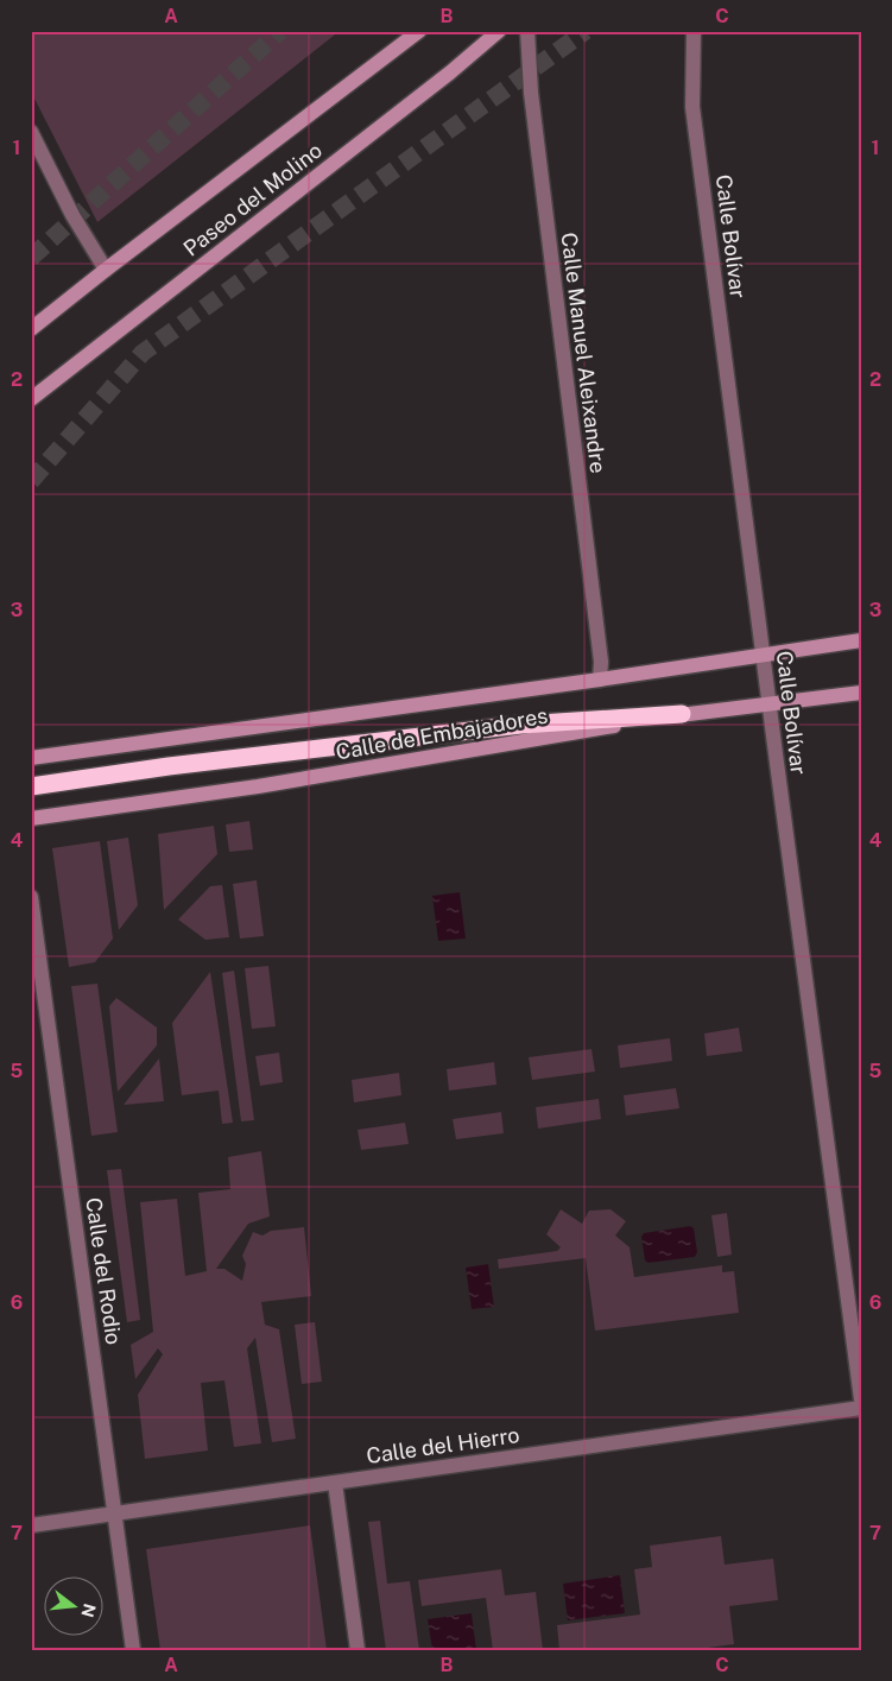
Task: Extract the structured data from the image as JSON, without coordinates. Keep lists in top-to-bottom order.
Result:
{
  "streets": {
    "main road": ["Paseo del Molino", "Calle de Embajadores"],
    "street": [
      "Calle Bolívar",
      "Calle Manuel Aleixandre",
      "Calle del Rodio",
      "Calle del Hierro"
    ]
  },
  "crossings": [
    ["Calle Bolívar", "Calle de Embajadores"],
    ["Calle Manuel Aleixandre", "Calle de Embajadores"],
    ["Calle del Rodio", "Calle del Hierro"]
  ],
  "north": "right",
  "grid": {
    "columns": ["A", "B", "C"],
    "rows": [
      "1",
      "2",
      "3",
      "4",
      "5",
      "6",
      "7"
    ]
  }
}
